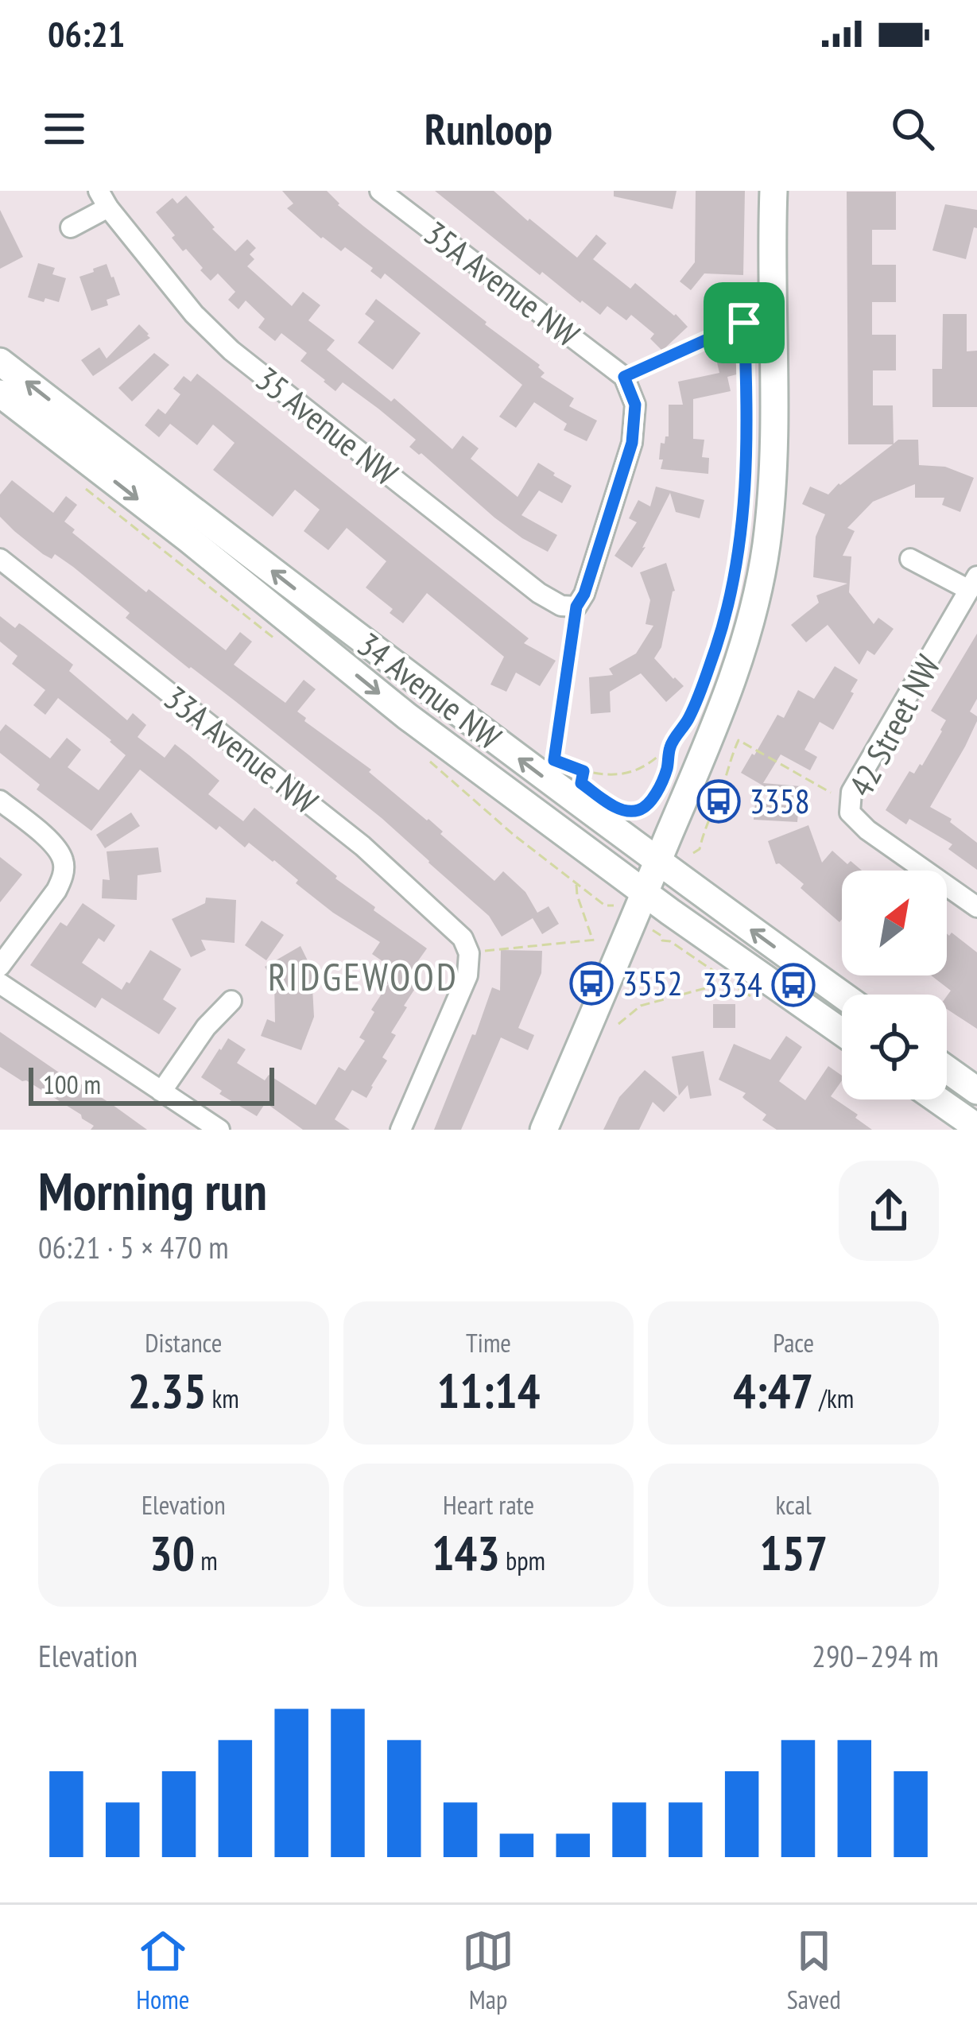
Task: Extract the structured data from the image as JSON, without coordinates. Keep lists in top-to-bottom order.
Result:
{
  "streets": {
    "main road": ["34 Avenue NW"],
    "street": [
      "35A Avenue NW",
      "35 Avenue NW",
      "42 Street NW",
      "33A Avenue NW"
    ]
  },
  "districts": ["RIDGEWOOD"],
  "places": {
    "bus stop": ["3358", "3552", "3334"]
  },
  "scale_bar": "100 m",
  "north": "top right",
  "page": {
    "status": "06:21",
    "header": "Runloop",
    "scale": "100 m",
    "heading": ["Morning run", "06:21 · 5 × 470 m"],
    "stats": [
      ["Distance", "2.35 km"],
      ["Time", "11:14"],
      ["Pace", "4:47 /km"],
      ["Elevation", "30 m"],
      ["Heart rate", "143 bpm"],
      ["kcal", "157"]
    ],
    "chart": ["Elevation", "290–294 m"],
    "tabs": ["Home", "Map", "Saved"]
  }
}
